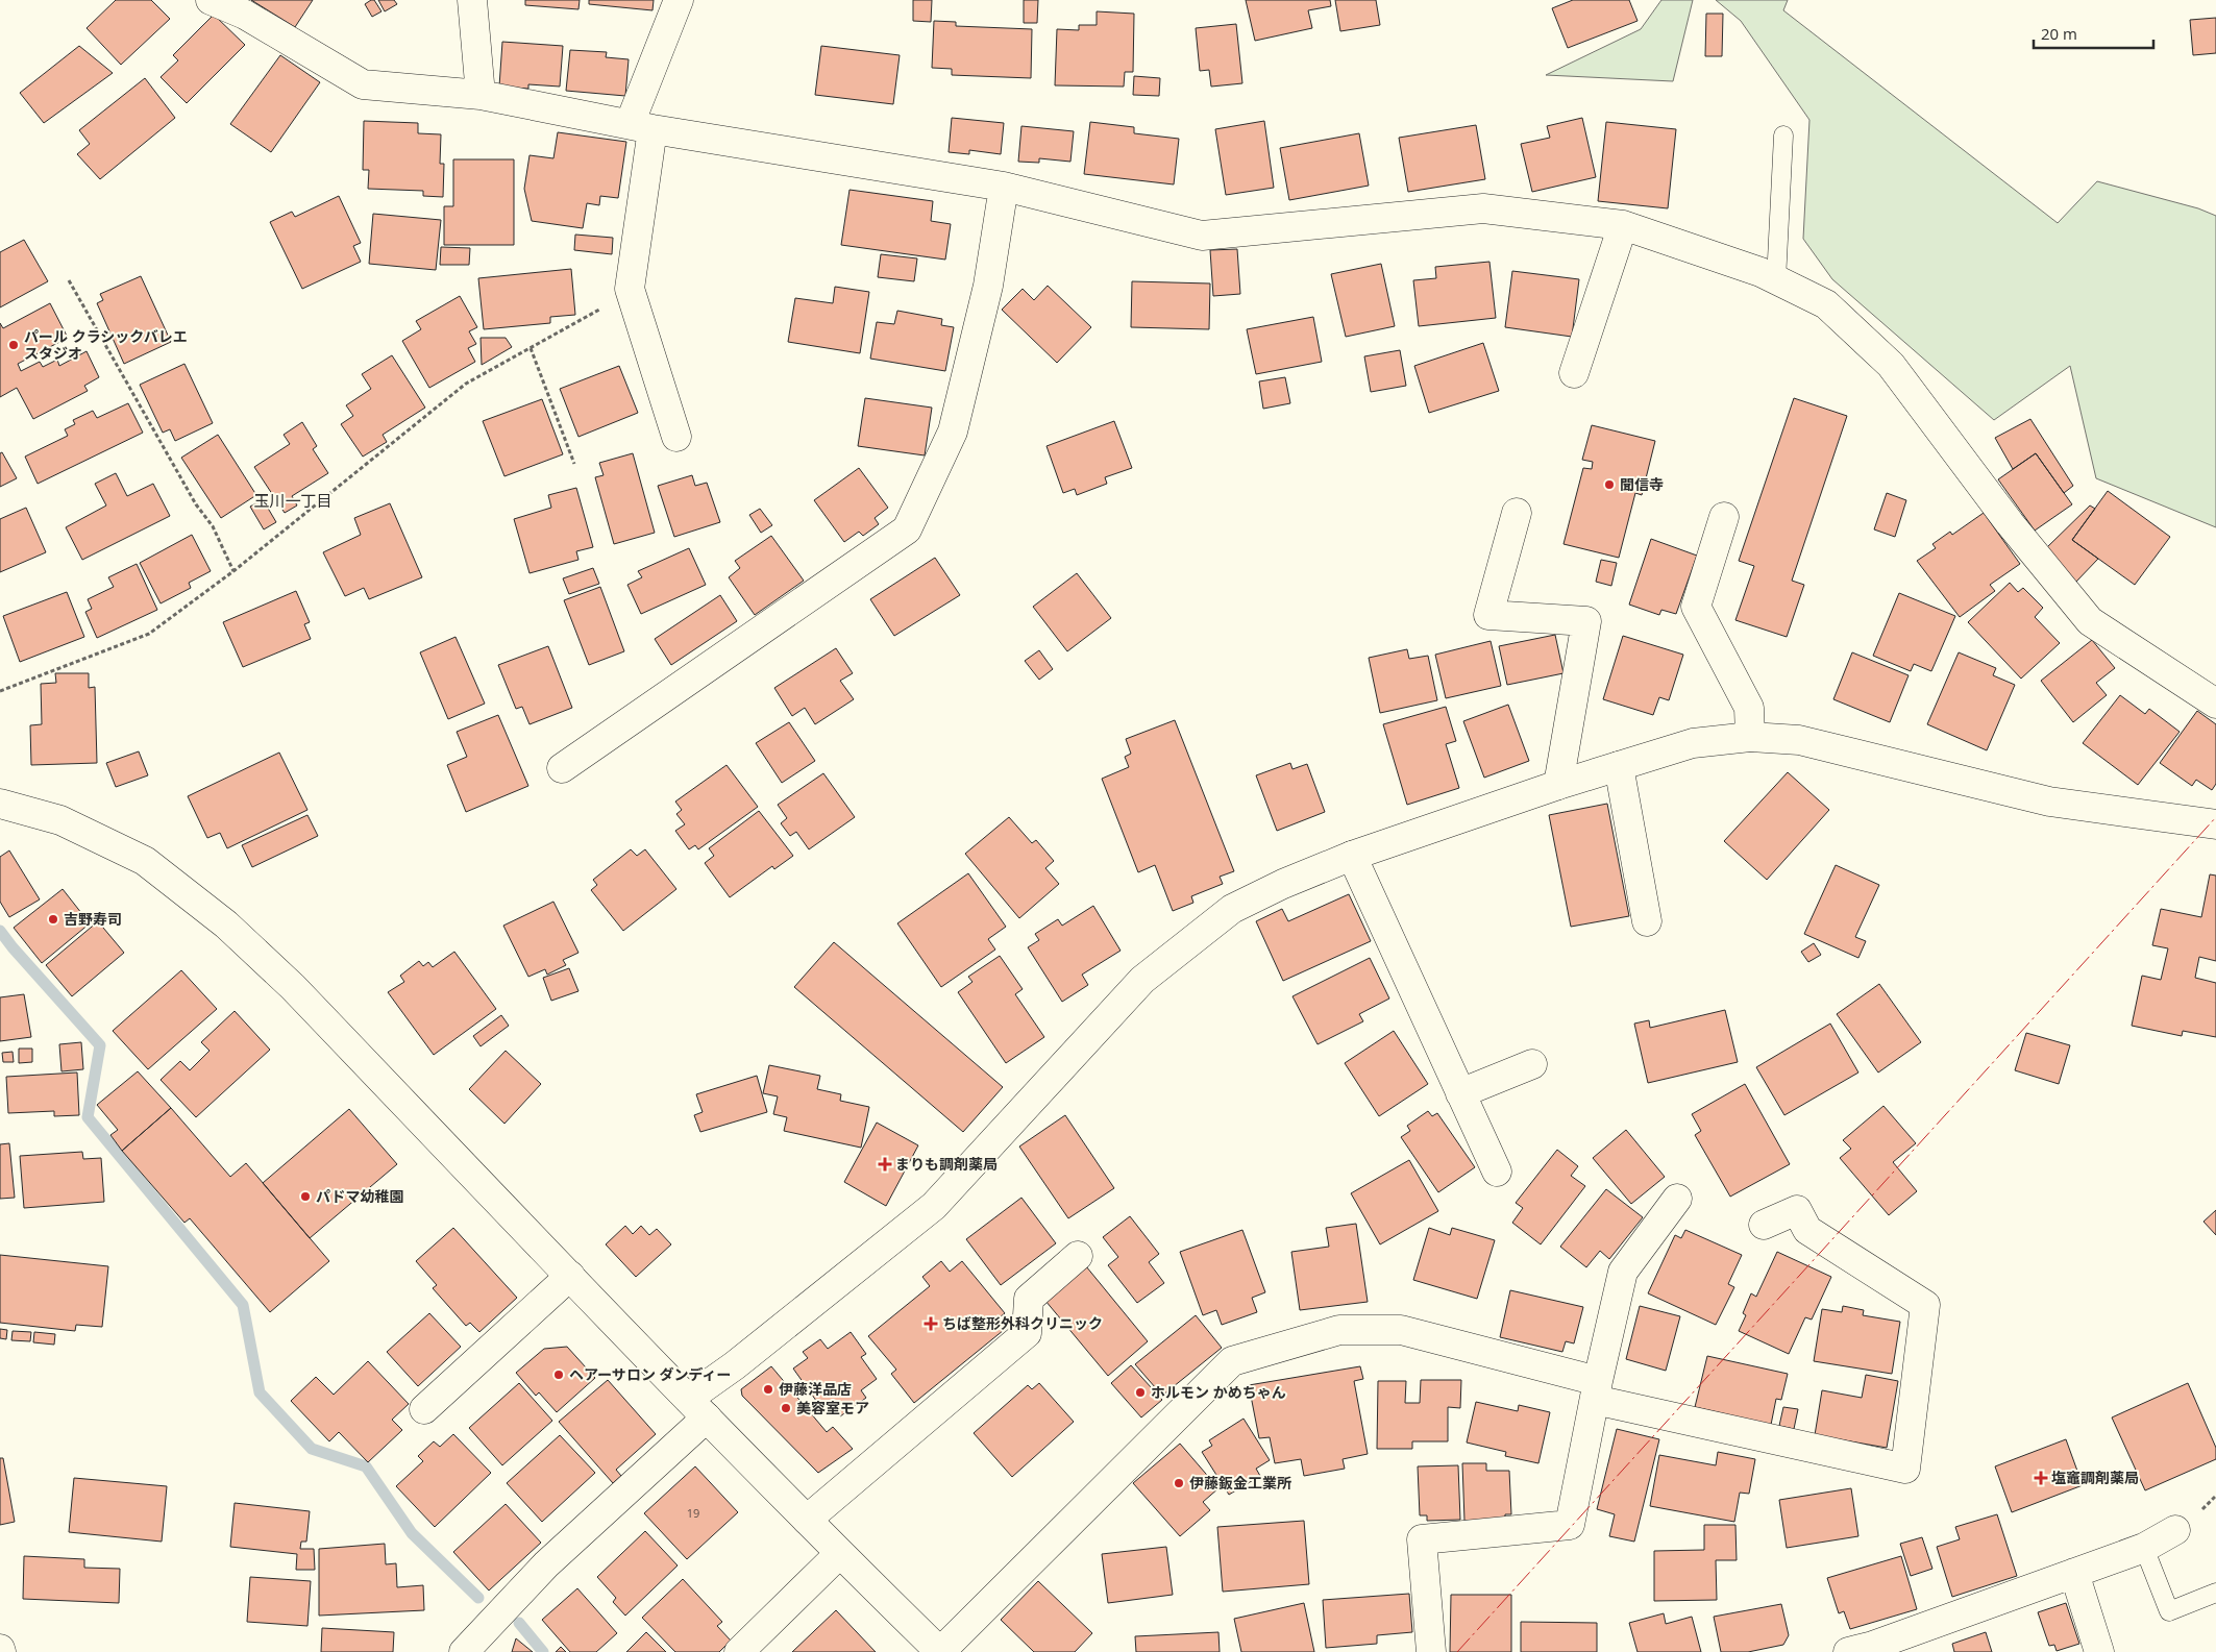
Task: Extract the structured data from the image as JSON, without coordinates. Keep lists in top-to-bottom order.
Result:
{
  "districts": ["玉川一丁目"],
  "places": {
    "other": [
      "パール クラシックバレエ スタジオ",
      "聞信寺",
      "吉野寿司",
      "パドマ幼稚園",
      "ヘアーサロン ダンディー",
      "伊藤洋品店",
      "ホルモン かめちゃん",
      "美容室モア",
      "伊藤鈑金工業所"
    ],
    "health": ["まりも調剤薬局", "ちば整形外科クリニック", "塩竈調剤薬局"]
  },
  "house_numbers": ["19"],
  "scale_bar": "20 m"
}
